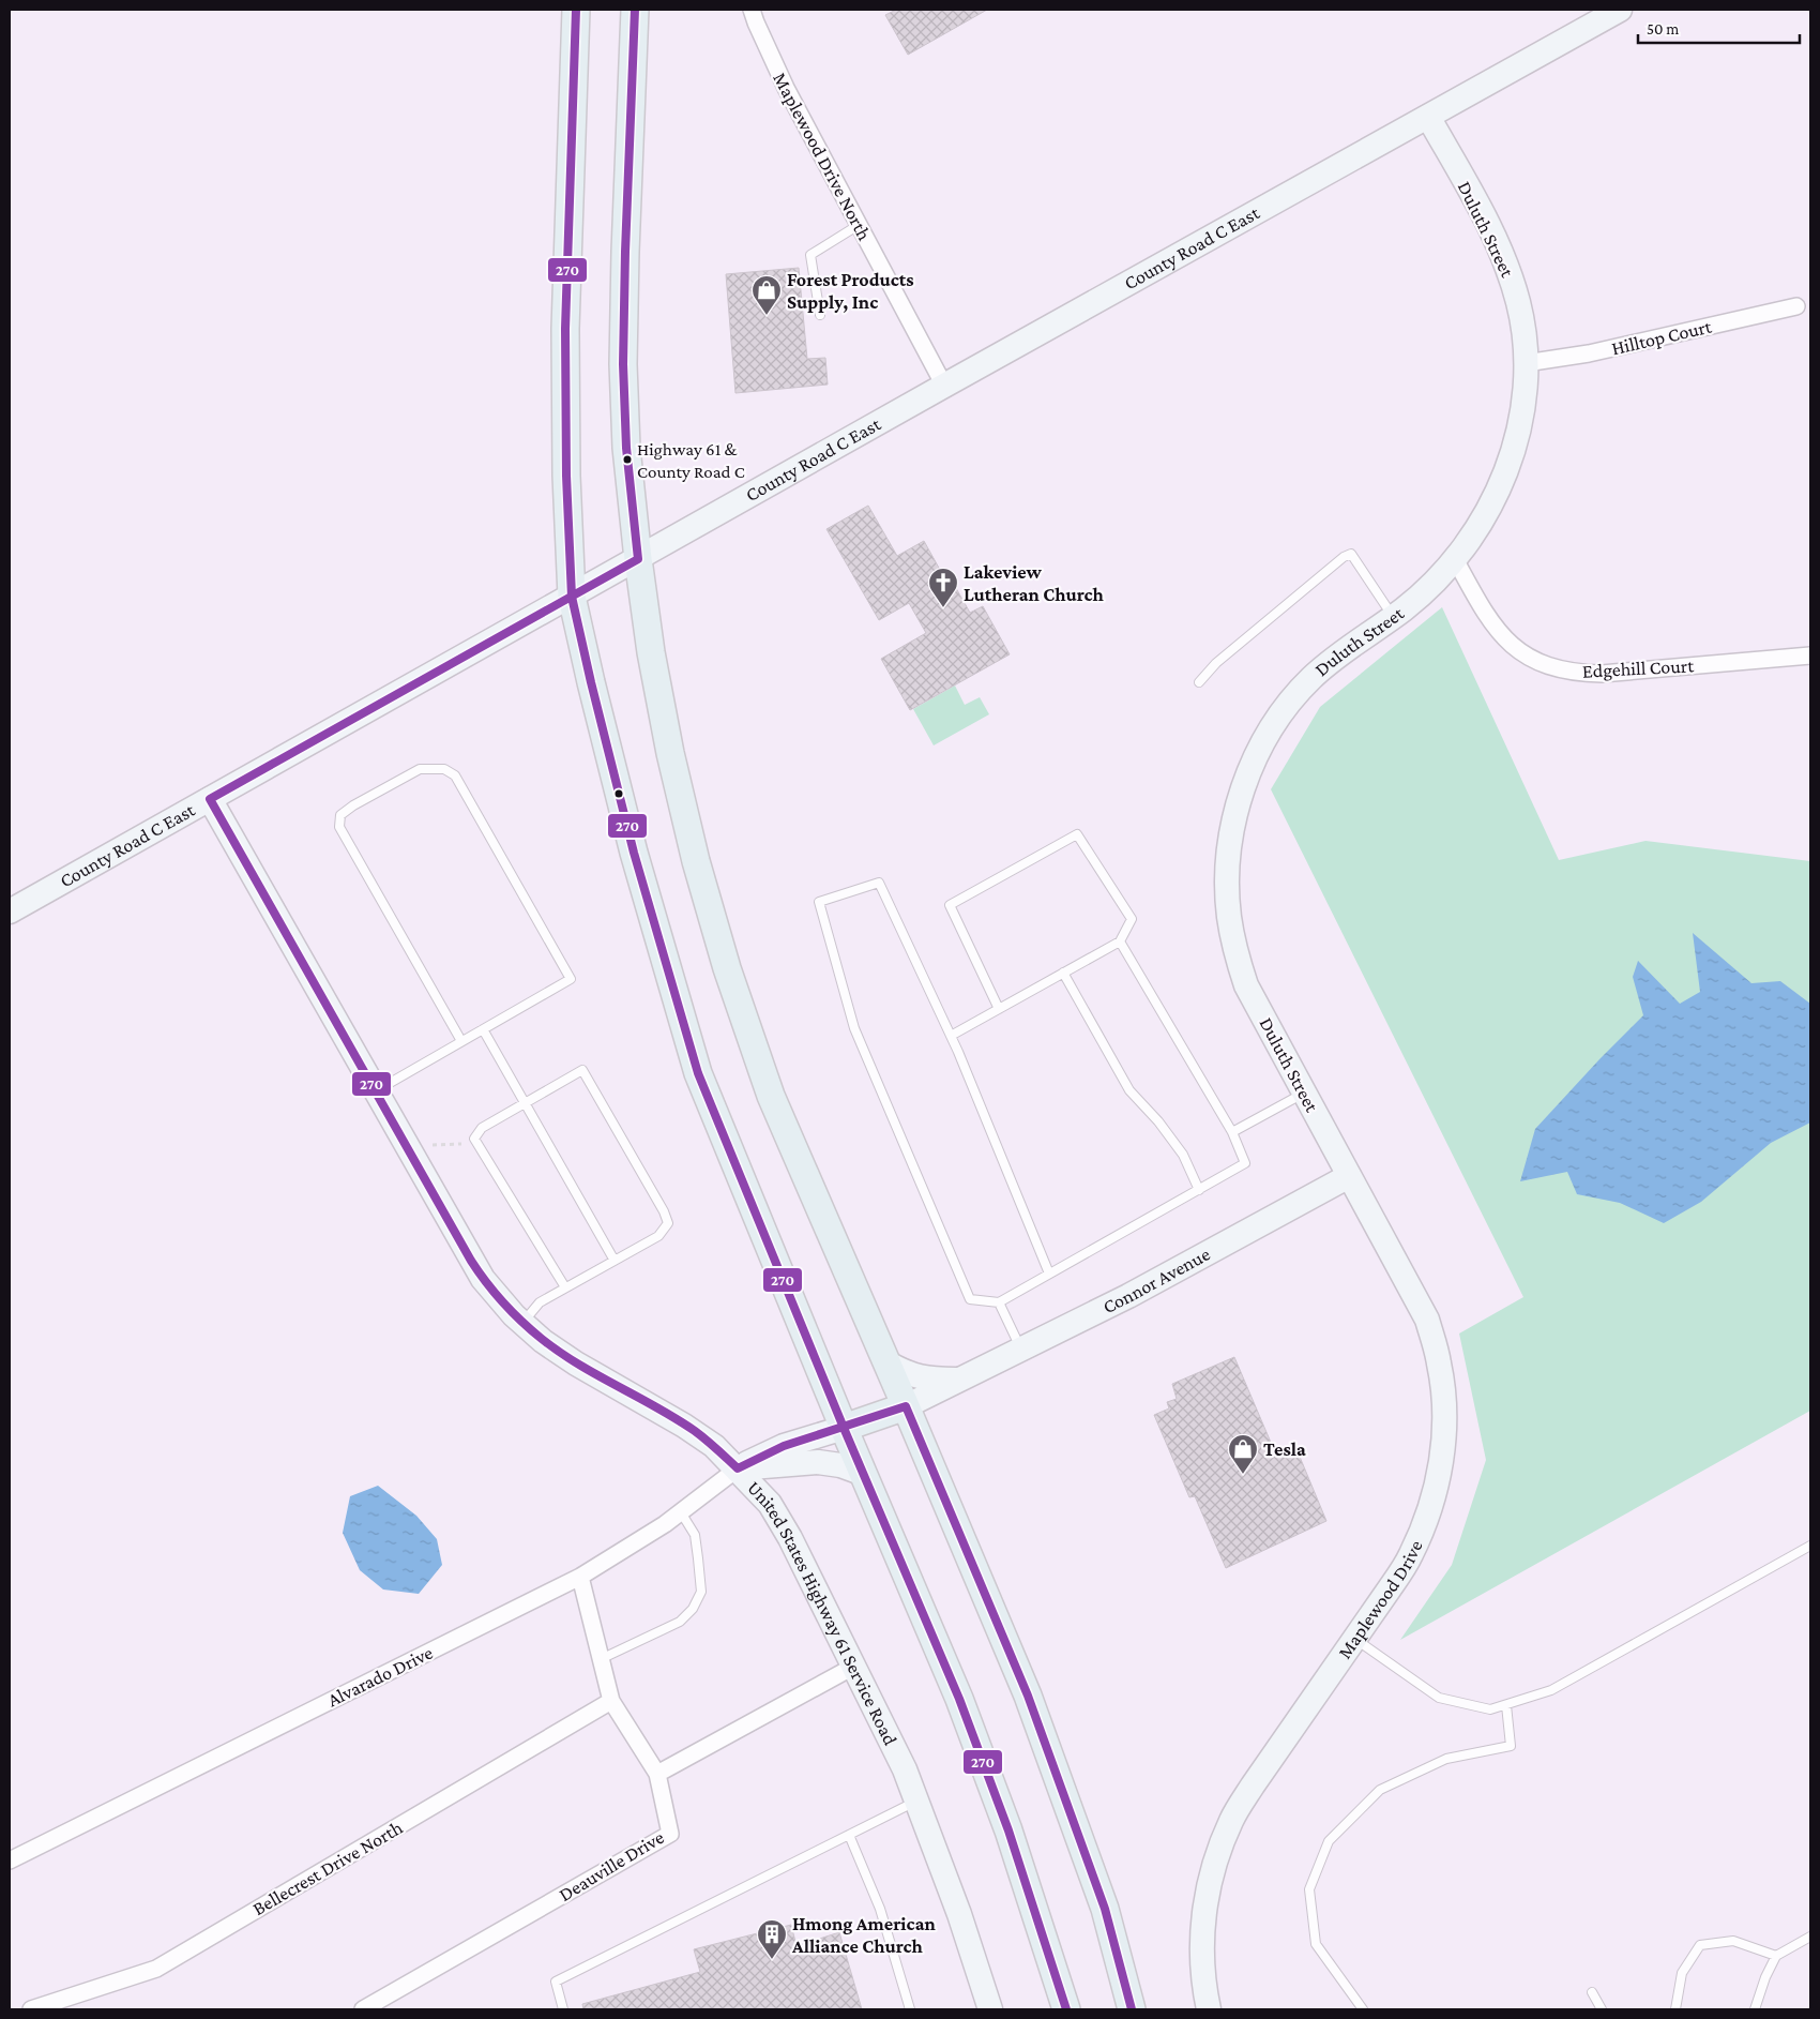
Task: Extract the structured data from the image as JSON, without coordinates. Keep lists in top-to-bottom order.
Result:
{
  "streets": {
    "main road": ["Connor Avenue"],
    "street": [
      "Maplewood Drive North",
      "Duluth Street",
      "County Road C East",
      "Hilltop Court",
      "Edgehill Court",
      "Maplewood Drive",
      "United States Highway 61 Service Road",
      "Alvarado Drive",
      "Deauville Drive",
      "Bellecrest Drive North"
    ]
  },
  "crossings": [
    ["Maplewood Drive North", "County Road C East"],
    ["Duluth Street", "County Road C East"],
    ["Duluth Street", "Hilltop Court"],
    ["Duluth Street", "Edgehill Court"],
    ["Duluth Street", "Connor Avenue"],
    ["Duluth Street", "Maplewood Drive"],
    ["County Road C East", "United States Highway 61 Service Road"],
    ["Connor Avenue", "Maplewood Drive"],
    ["United States Highway 61 Service Road", "Alvarado Drive"]
  ],
  "places": {
    "shop": ["Forest Products Supply, Inc", "Tesla"],
    "other": ["Highway 61 & County Road C"],
    "church": ["Lakeview Lutheran Church"],
    "building": ["Hmong American Alliance Church"]
  },
  "lines": ["transit line 270"],
  "scale_bar": "50 m"
}
